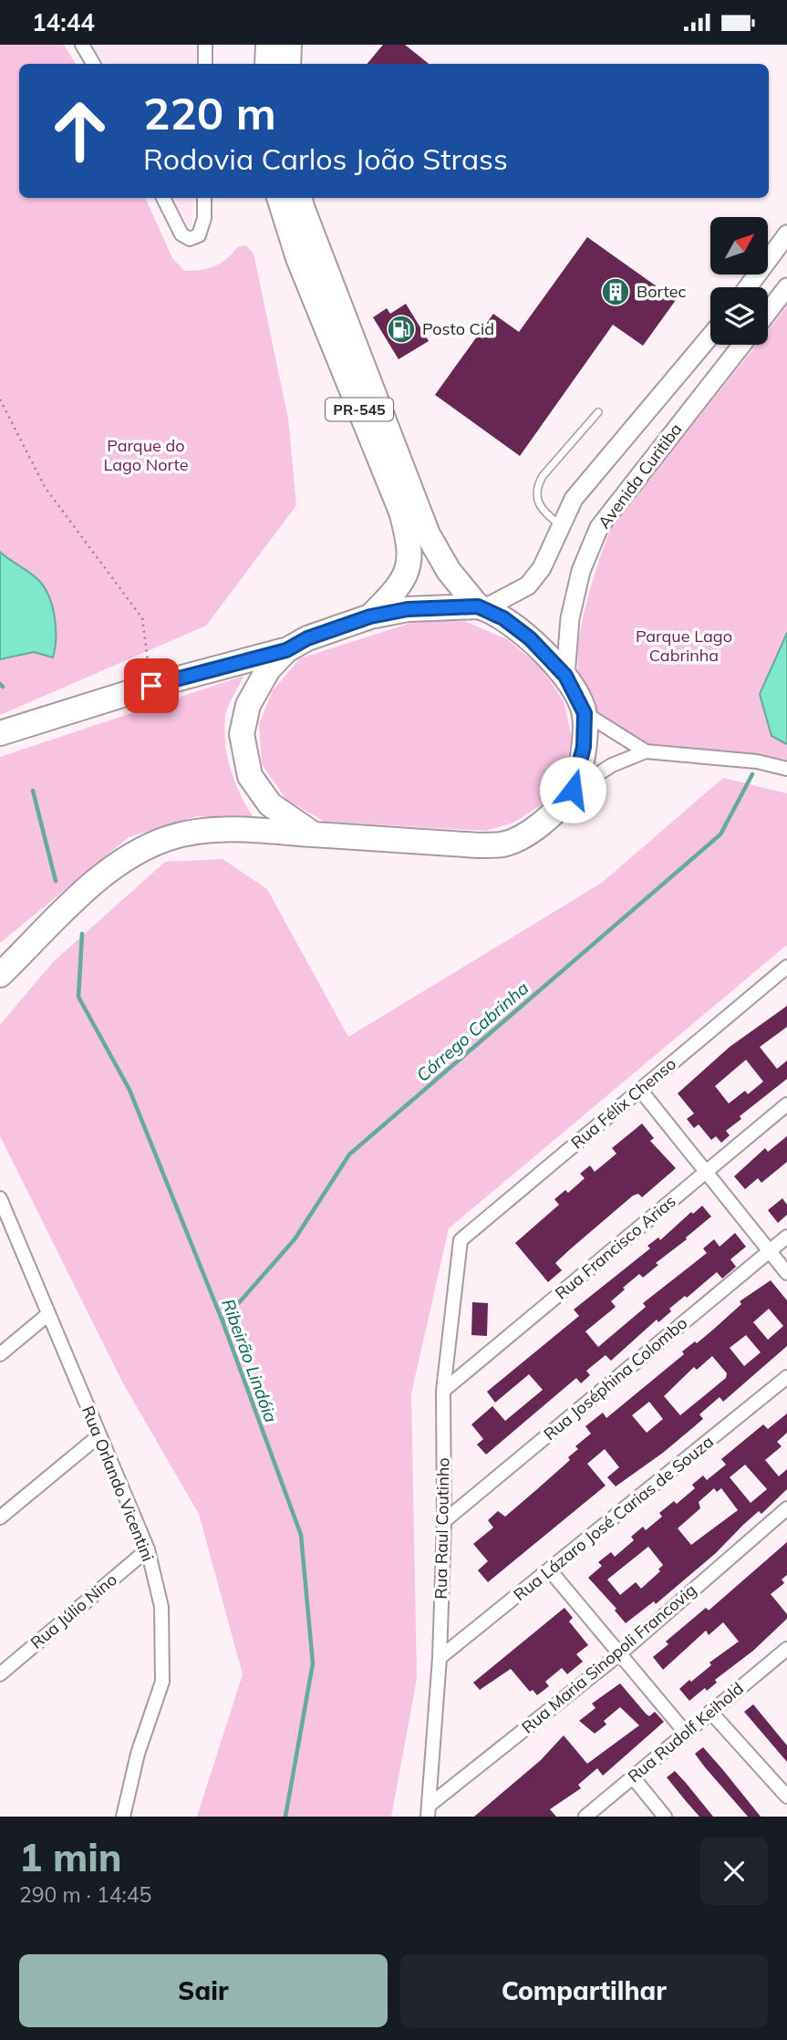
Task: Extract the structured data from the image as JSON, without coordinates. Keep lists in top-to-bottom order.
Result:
{
  "streets": {
    "highway": ["PR-545"],
    "street": [
      "Avenida Curitiba",
      "Rua Félix Chenso",
      "Rua Francisco Arias",
      "Rua Joséphina Colombo",
      "Rua Orlando Vicentini",
      "Rua Lázaro José Carias de Souza",
      "Rua Raul Coutinho",
      "Rua Júlio Nino",
      "Rua Maria Sinopoli Francovig",
      "Rua Rudolf Keihold"
    ]
  },
  "crossings": [
    ["PR-545", "Avenida Curitiba"],
    ["Rua Félix Chenso", "Rua Raul Coutinho"],
    ["Rua Francisco Arias", "Rua Raul Coutinho"],
    ["Rua Joséphina Colombo", "Rua Raul Coutinho"],
    ["Rua Orlando Vicentini", "Rua Júlio Nino"],
    ["Rua Lázaro José Carias de Souza", "Rua Raul Coutinho"],
    ["Rua Raul Coutinho", "Rua Maria Sinopoli Francovig"]
  ],
  "water": ["Córrego Cabrinha", "Ribeirão Lindóia"],
  "parks": ["Parque do Lago Norte", "Parque Lago Cabrinha"],
  "places": {
    "building": ["Bortec"],
    "fuel station": ["Posto Cid"]
  },
  "north": "top right",
  "page": {
    "status": "14:44",
    "turn": ["220 m", "Rodovia Carlos João Strass"],
    "heading": ["1 min", "290 m · 14:45"],
    "buttons": ["Sair", "Compartilhar"]
  }
}
